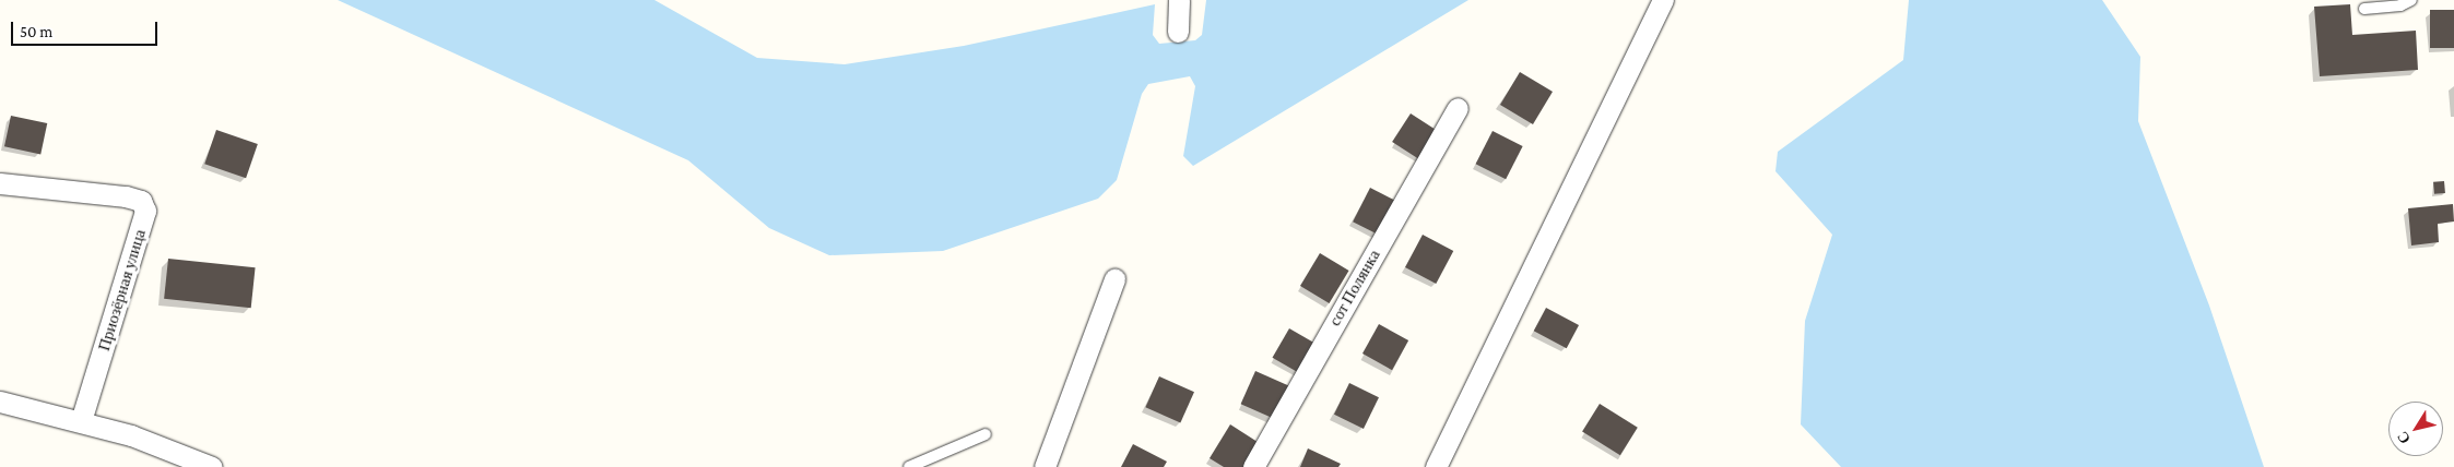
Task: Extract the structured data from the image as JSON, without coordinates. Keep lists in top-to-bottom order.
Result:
{
  "streets": {
    "street": ["сот Полянка", "Приозёрная улица"]
  },
  "scale_bar": "50 m",
  "north": "bottom left"
}
